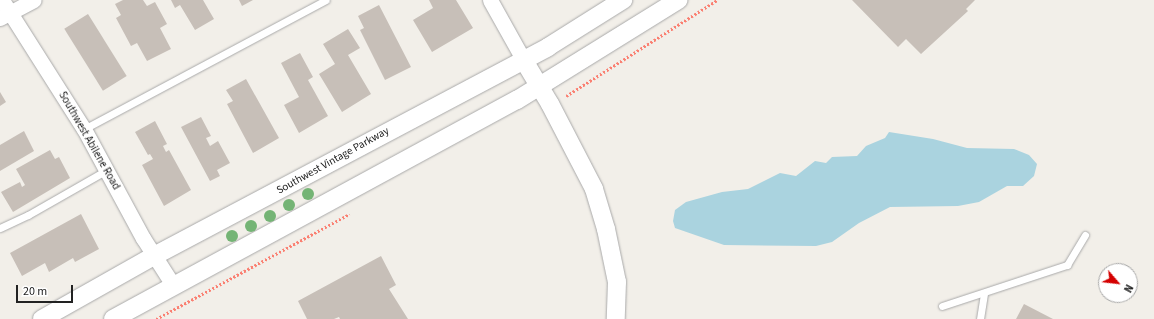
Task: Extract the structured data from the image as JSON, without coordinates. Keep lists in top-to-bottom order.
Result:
{
  "streets": {
    "street": ["Southwest Abilene Road", "Southwest Vintage Parkway"]
  },
  "crossings": [
    ["Southwest Abilene Road", "Southwest Vintage Parkway"]
  ],
  "scale_bar": "20 m",
  "north": "bottom right"
}
